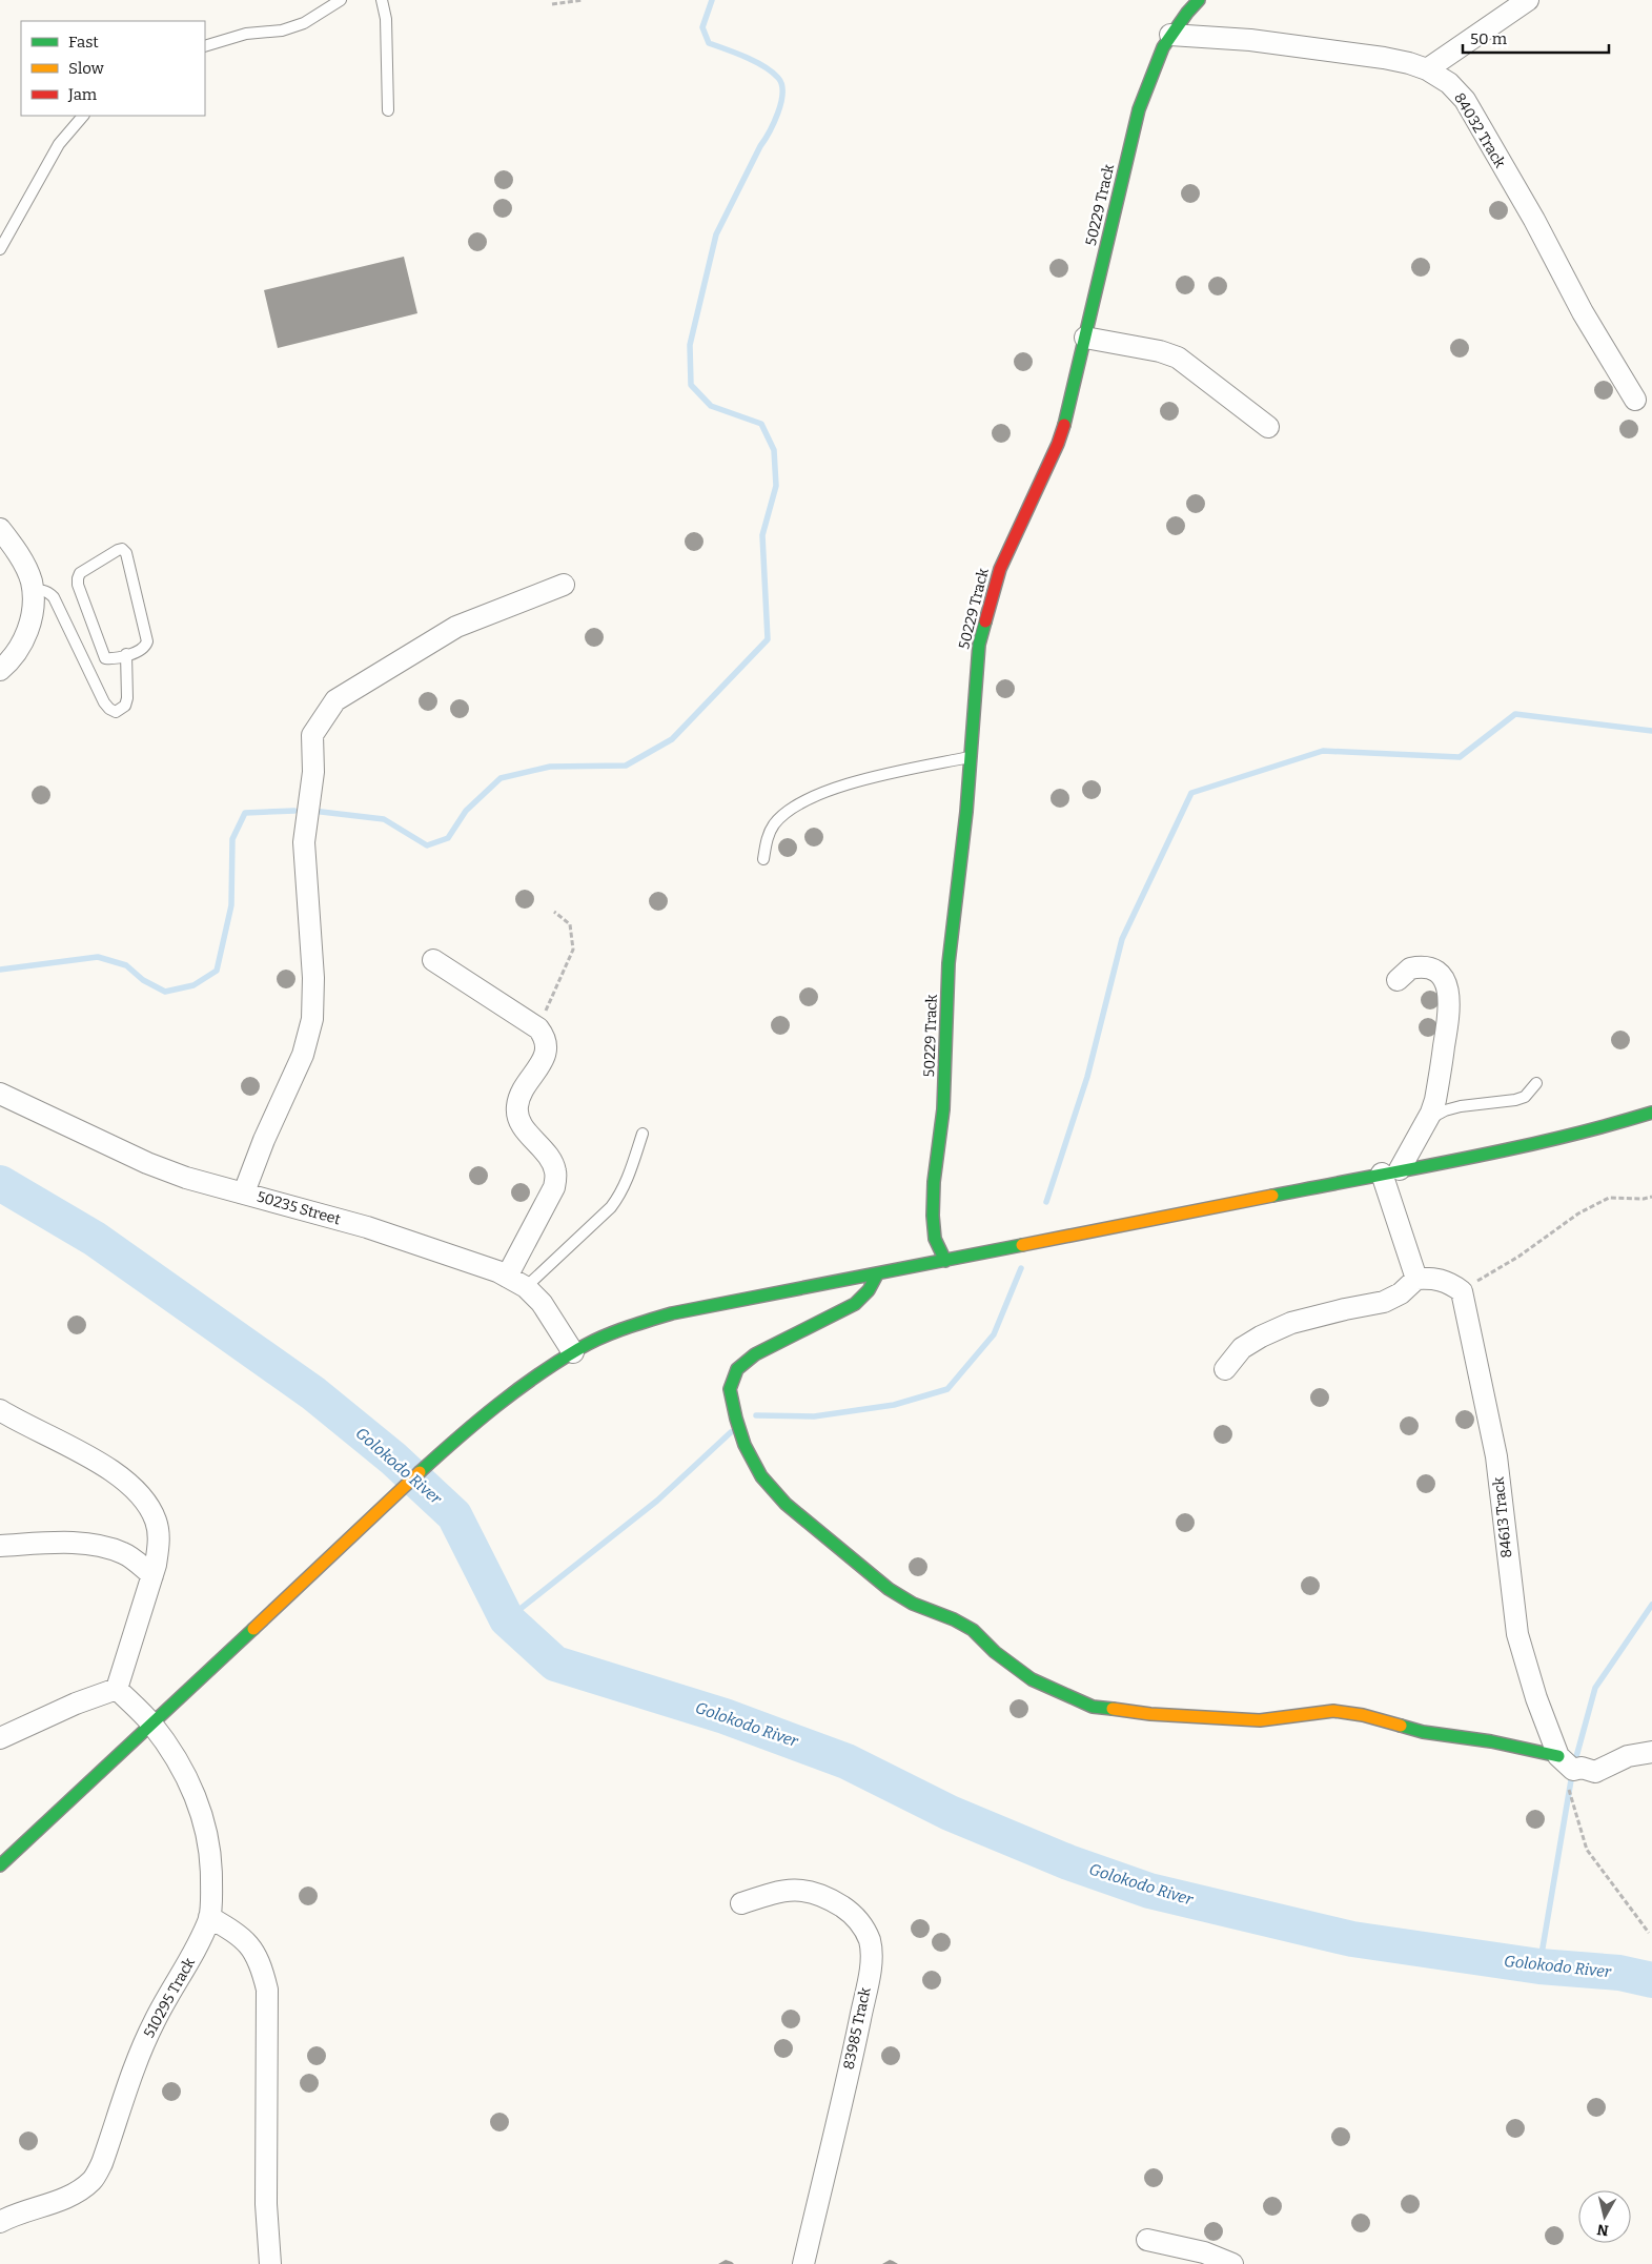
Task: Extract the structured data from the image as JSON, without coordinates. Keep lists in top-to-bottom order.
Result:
{
  "streets": {
    "street": [
      "84032 Track",
      "50229 Track",
      "50235 Street",
      "84613 Track",
      "510295 Track",
      "83985 Track"
    ]
  },
  "crossings": [
    ["84032 Track", "50229 Track"]
  ],
  "water": ["Golokodo River"],
  "legend": ["Fast", "Slow", "Jam"],
  "scale_bar": "50 m",
  "north": "bottom"
}
